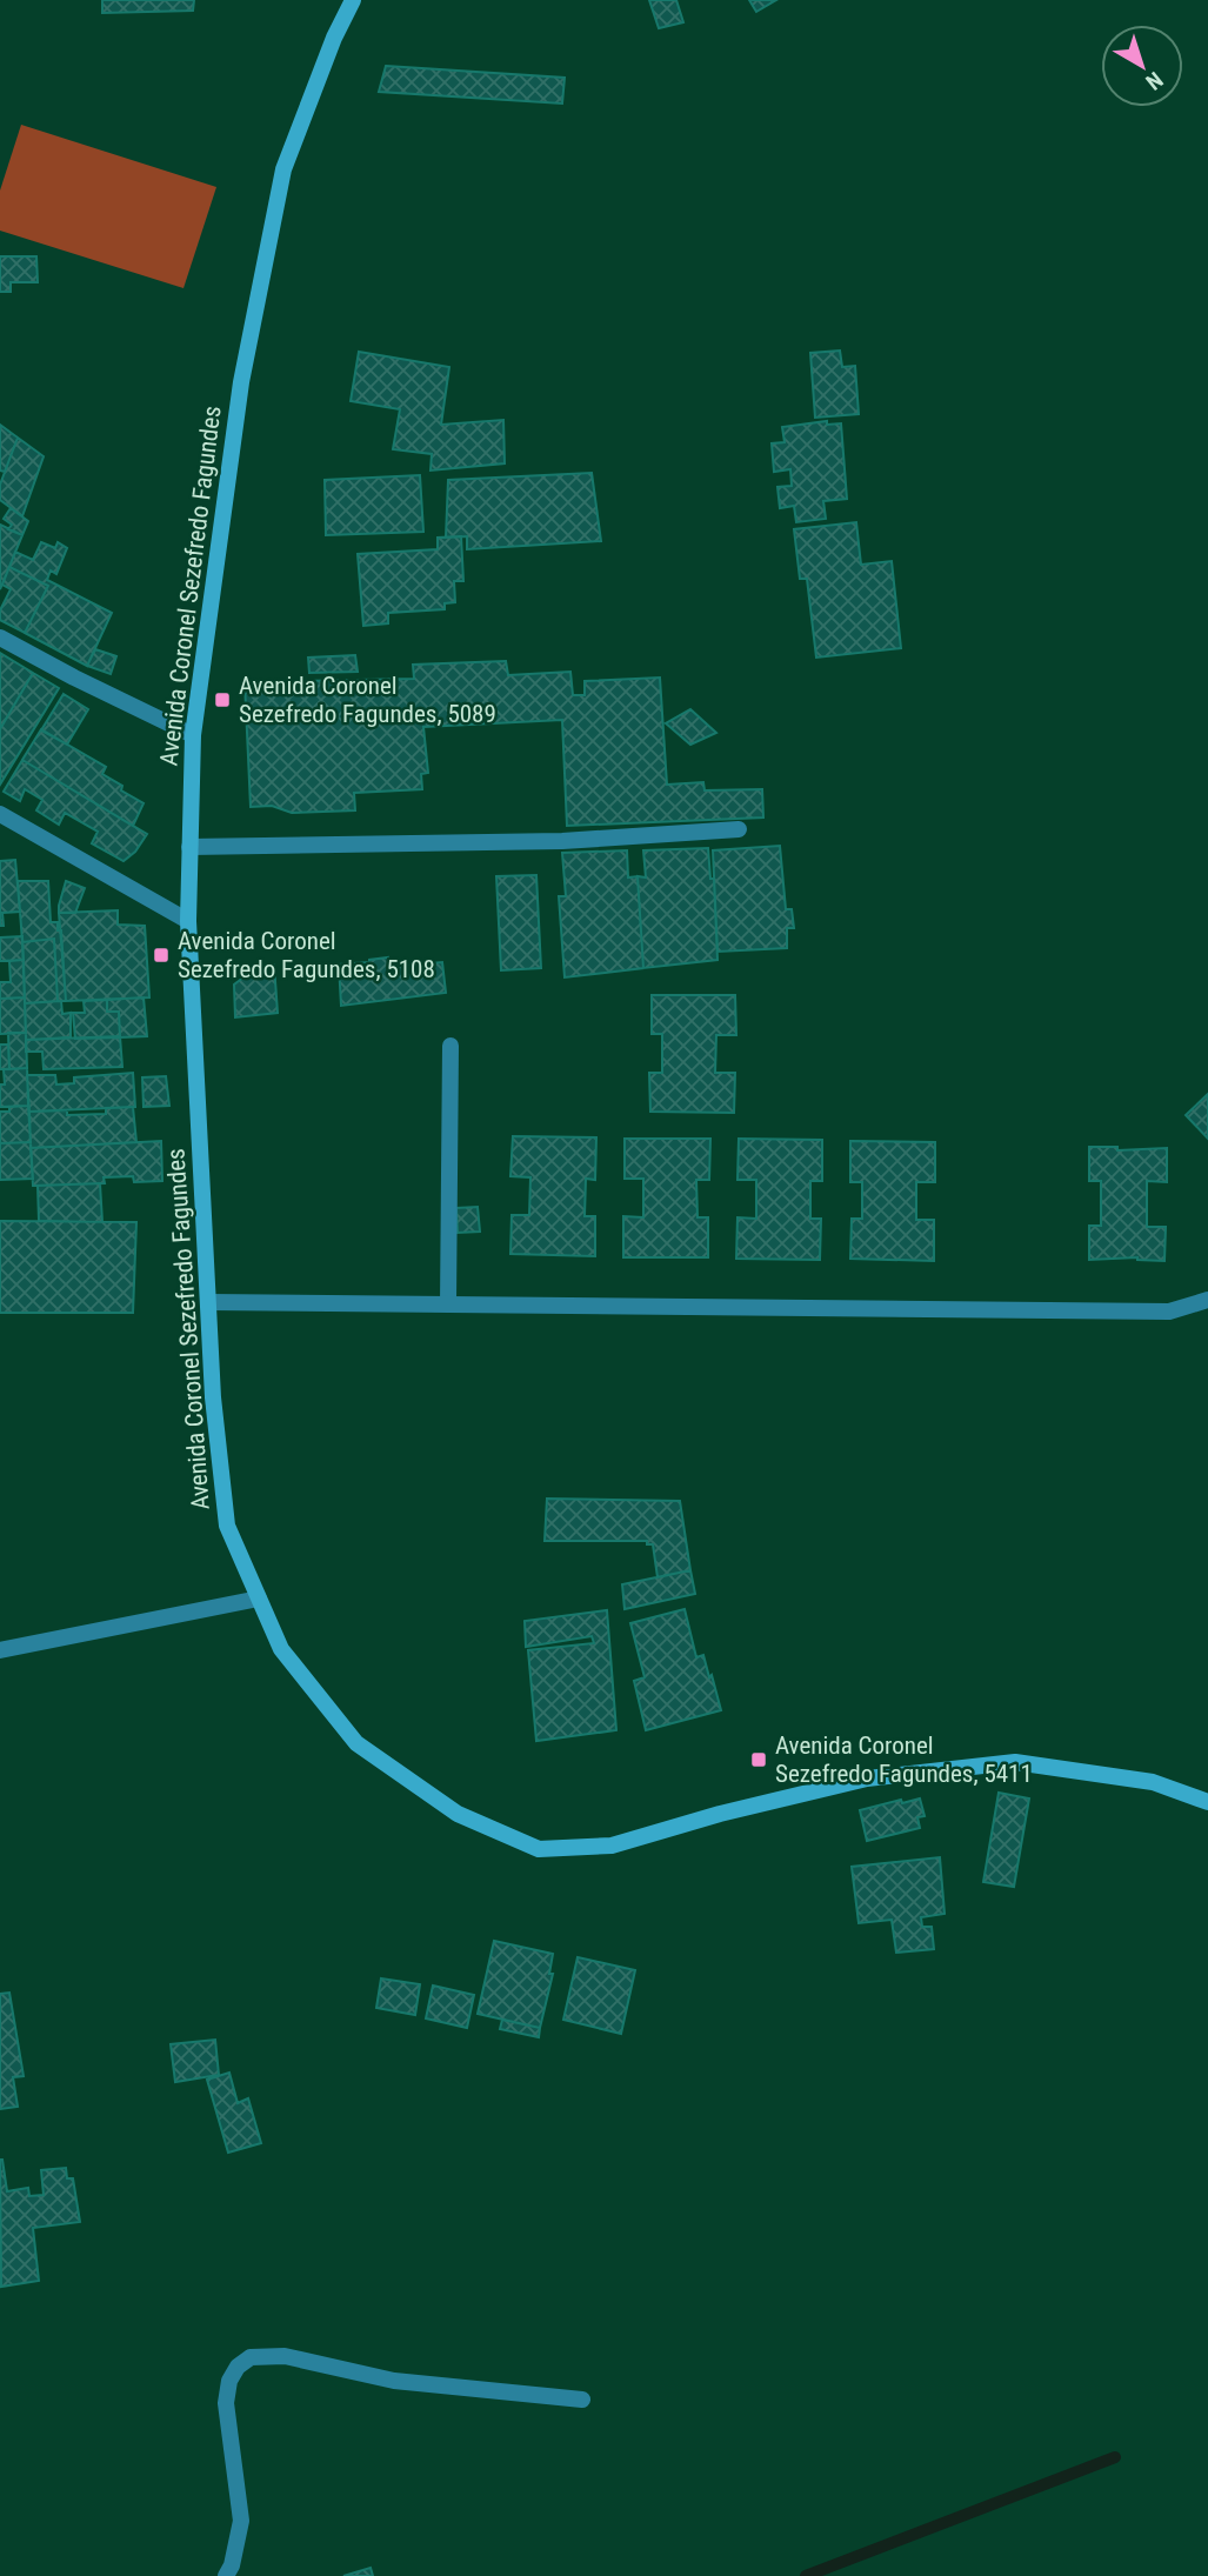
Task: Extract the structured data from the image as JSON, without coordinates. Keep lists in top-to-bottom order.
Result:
{
  "streets": {
    "main road": ["Avenida Coronel Sezefredo Fagundes"]
  },
  "places": {
    "transit": ["Avenida Coronel Sezefredo Fagundes, 5089", "Avenida Coronel Sezefredo Fagundes, 5108", "Avenida Coronel Sezefredo Fagundes, 5411"]
  },
  "north": "bottom right"
}
